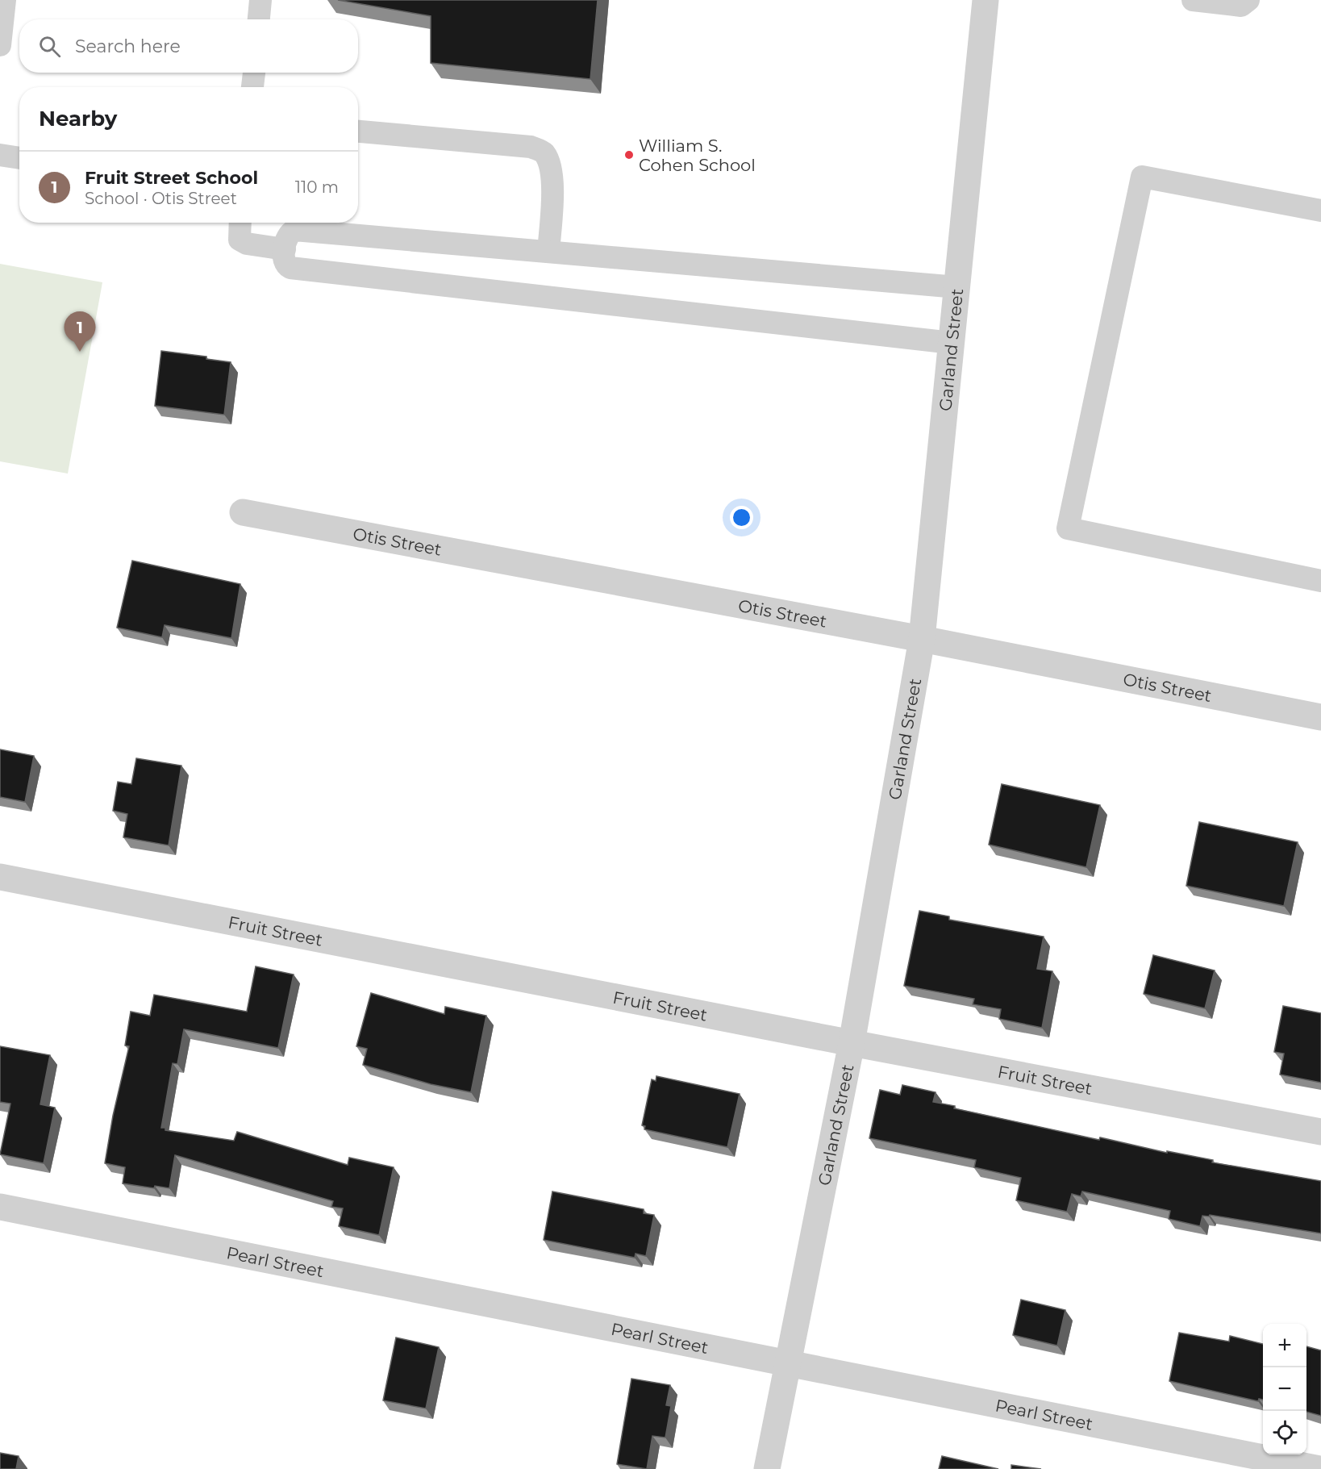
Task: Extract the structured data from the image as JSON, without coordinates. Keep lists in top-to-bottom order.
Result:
{
  "streets": {
    "street": [
      "Garland Street",
      "Otis Street",
      "Fruit Street",
      "Pearl Street"
    ]
  },
  "crossings": [
    ["Garland Street", "Otis Street"],
    ["Garland Street", "Fruit Street"],
    ["Garland Street", "Pearl Street"]
  ],
  "places": ["William S. Cohen School"],
  "page": {
    "search": "Search here",
    "heading": "Nearby",
    "list": [
      {
        "mark": "1",
        "name": "Fruit Street School",
        "note": "School · Otis Street",
        "value": "110 m"
      }
    ],
    "pins": "1",
    "map_buttons": ["+", "−"]
  }
}
